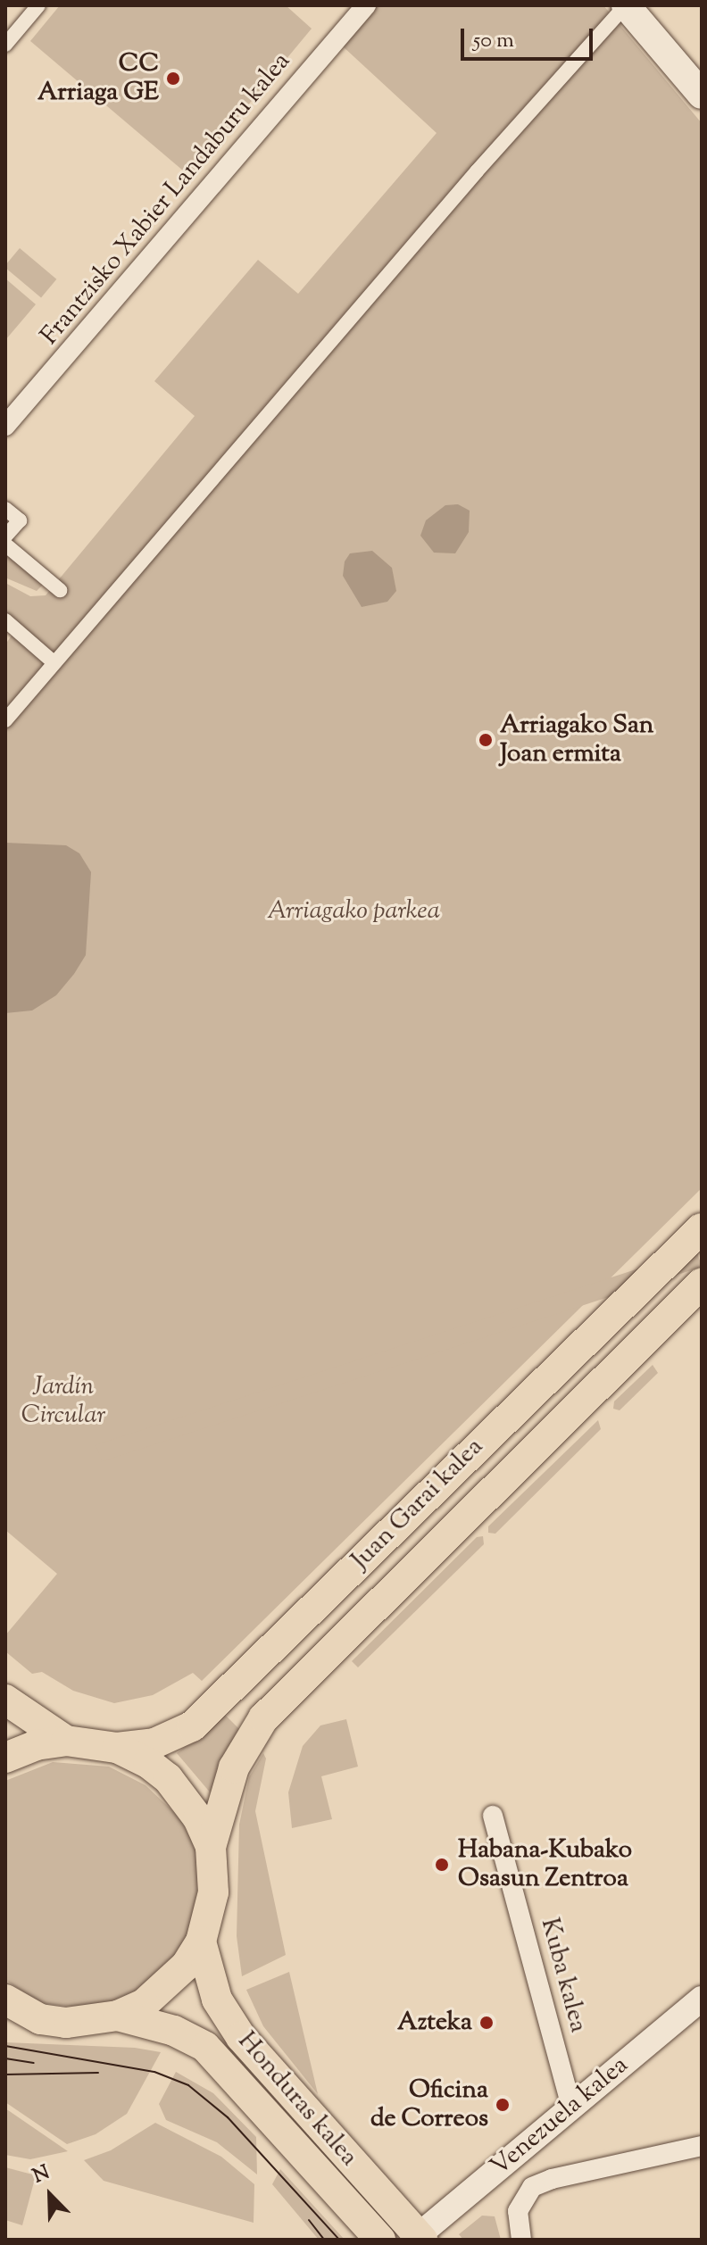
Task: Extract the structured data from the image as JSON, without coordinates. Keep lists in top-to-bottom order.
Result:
{
  "streets": {
    "main road": ["Juan Garai kalea", "Honduras kalea"],
    "street": ["Frantzisko Xabier Landaburu kalea", "Kuba kalea", "Venezuela kalea"]
  },
  "crossings": [
    ["Kuba kalea", "Venezuela kalea"],
    ["Honduras kalea", "Venezuela kalea"]
  ],
  "parks": ["Arriagako parkea", "Jardín Circular"],
  "places": [
    "CC Arriaga GE",
    "Arriagako San Joan ermita",
    "Habana-Kubako Osasun Zentroa",
    "Azteka",
    "Oficina de Correos"
  ],
  "scale_bar": "50 m",
  "north": "top left"
}
